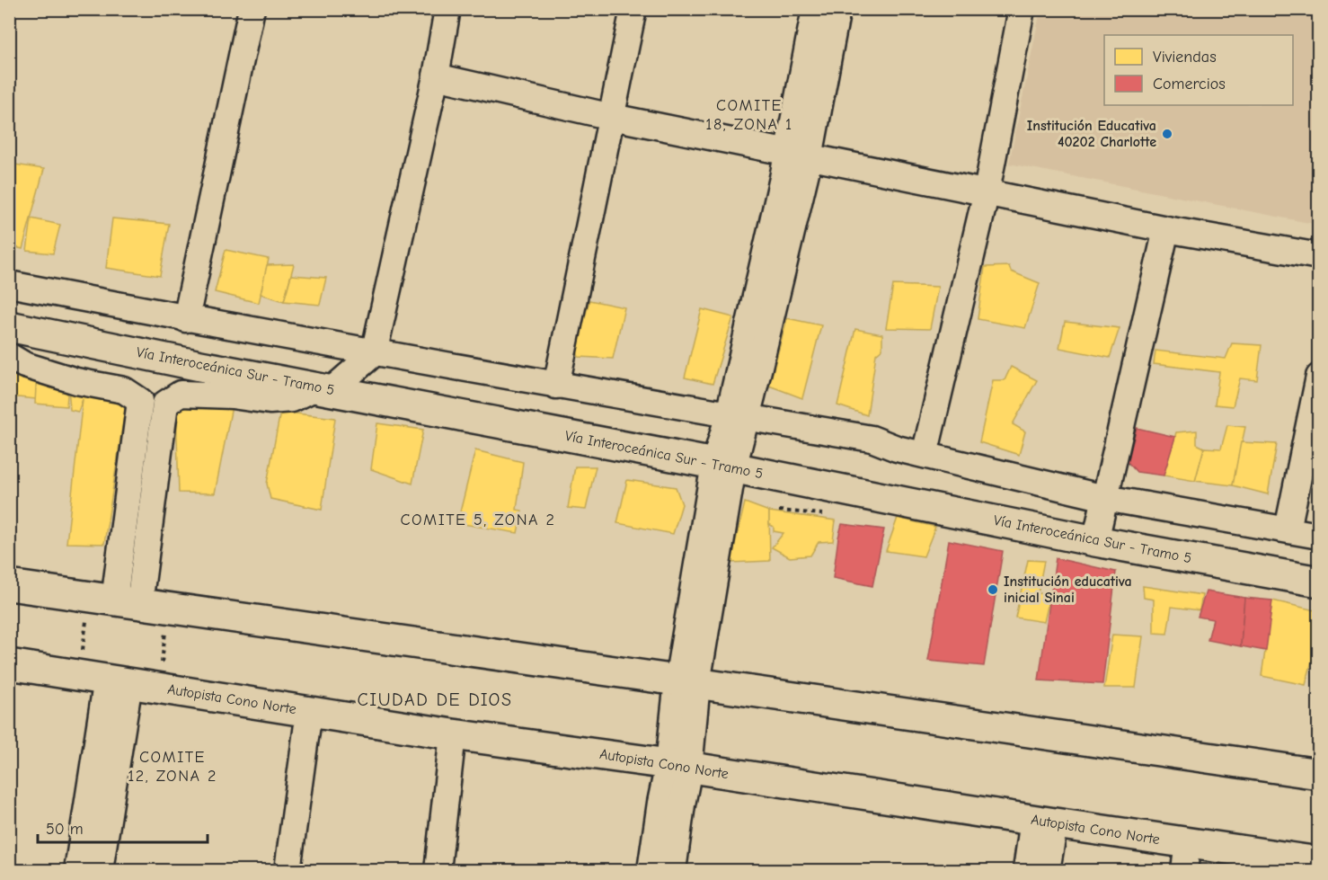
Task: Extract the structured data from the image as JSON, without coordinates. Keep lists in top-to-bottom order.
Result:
{
  "streets": {
    "main road": ["Vía Interoceánica Sur - Tramo 5", "Autopista Cono Norte"]
  },
  "districts": [
    "COMITE 18, ZONA 1",
    "COMITE 5, ZONA 2",
    "CIUDAD DE DIOS",
    "COMITE 12, ZONA 2"
  ],
  "places": ["Institución Educativa 40202 Charlotte", "Institución educativa inicial Sinai"],
  "legend": ["Viviendas", "Comercios"],
  "scale_bar": "50 m"
}
